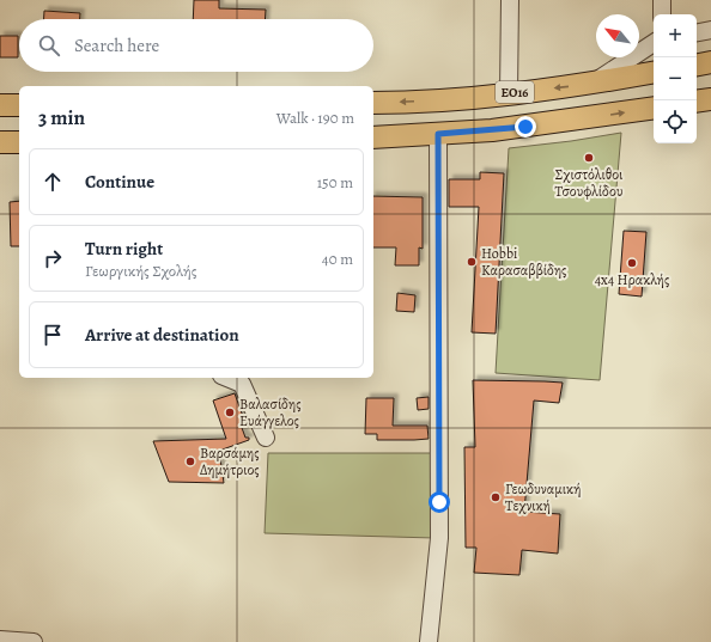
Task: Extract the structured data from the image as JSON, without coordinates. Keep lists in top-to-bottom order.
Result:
{
  "streets": {
    "main road": ["ΕΟ16"]
  },
  "places": [
    "Σχιστόλιθοι Τσουφλίδου",
    "Hobbi Καρασαββίδης",
    "4x4 Ηρακλής",
    "Βαλασίδης Ευάγγελος",
    "Βαρσάμης Δημήτριος",
    "Γεωδυναμική Τεχνική"
  ],
  "north": "top left",
  "page": {
    "map_buttons": ["+", "−"],
    "search": "Search here",
    "heading": ["3 min", "Walk · 190 m"],
    "list": [
      ["Continue", "150 m"],
      ["Turn right", "Γεωργικής Σχολής", "40 m"],
      "Arrive at destination"
    ]
  }
}
